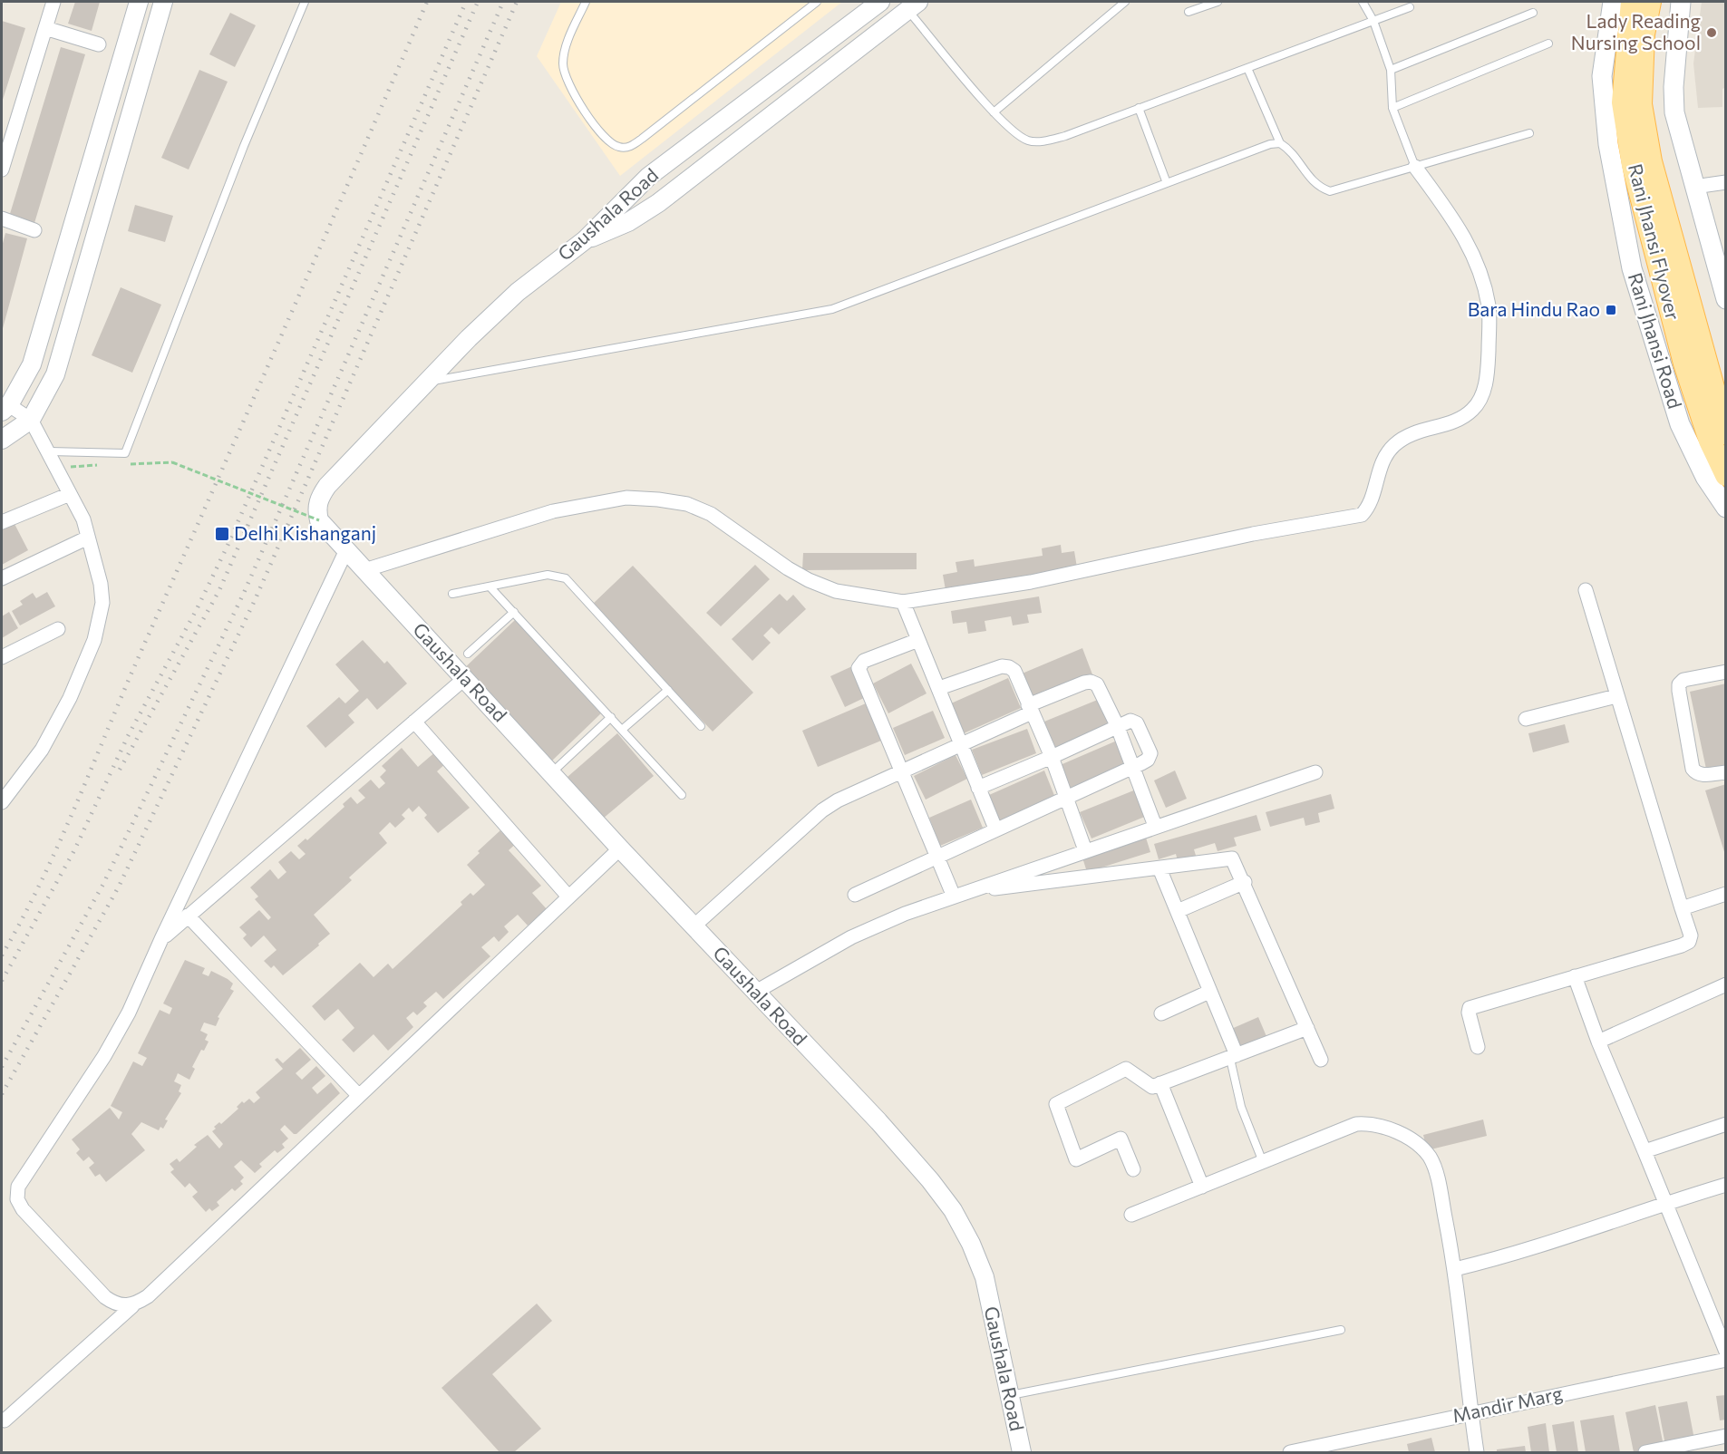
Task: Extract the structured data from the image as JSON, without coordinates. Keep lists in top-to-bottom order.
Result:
{
  "streets": {
    "main road": ["Rani Jhansi Flyover", "Rani Jhansi Road"],
    "street": ["Gaushala Road", "Mandir Marg"]
  },
  "places": {
    "other": ["Lady Reading Nursing School"],
    "transit": ["Bara Hindu Rao", "Delhi Kishanganj"]
  }
}
